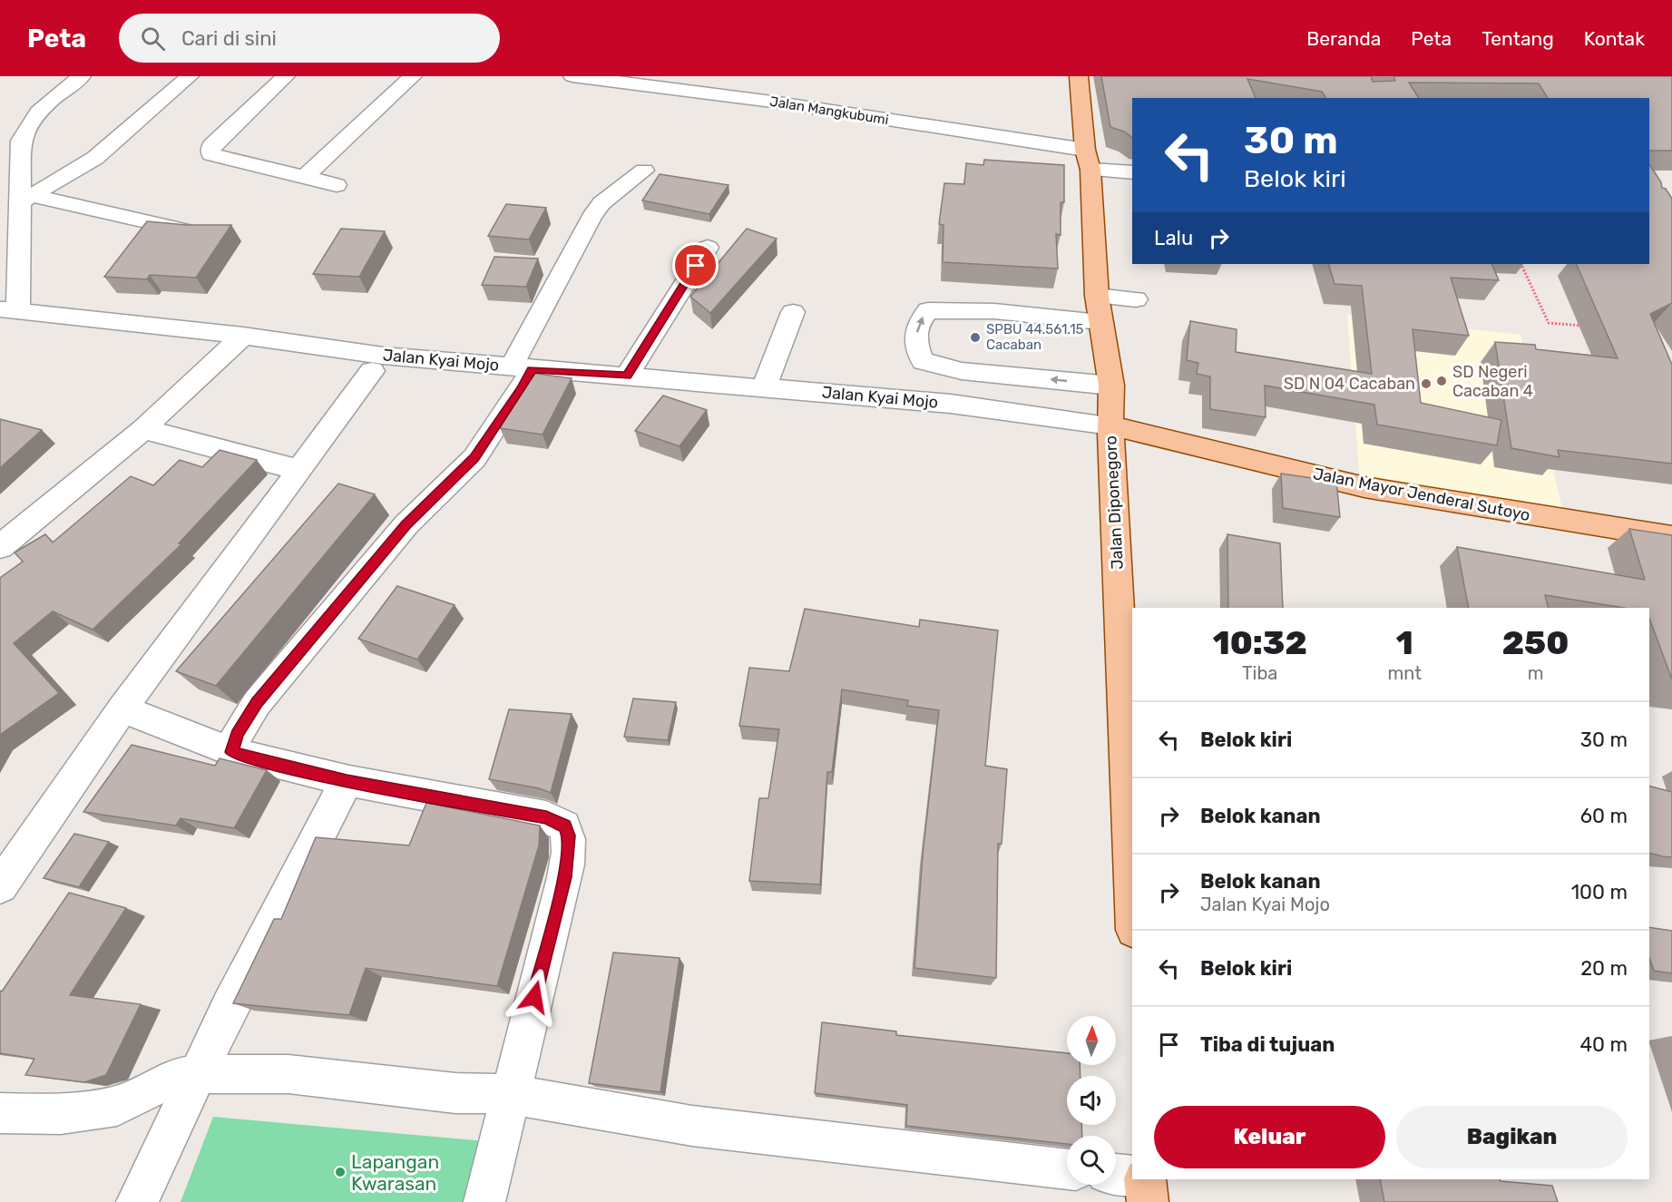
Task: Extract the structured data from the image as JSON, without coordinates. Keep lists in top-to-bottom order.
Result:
{
  "streets": {
    "main road": ["Jalan Mayor Jenderal Sutoyo", "Jalan Diponegoro"],
    "street": ["Jalan Mangkubumi", "Jalan Kyai Mojo"]
  },
  "crossings": [
    ["Jalan Mangkubumi", "Jalan Diponegoro"],
    ["Jalan Kyai Mojo", "Jalan Mayor Jenderal Sutoyo"],
    ["Jalan Kyai Mojo", "Jalan Diponegoro"],
    ["Jalan Mayor Jenderal Sutoyo", "Jalan Diponegoro"]
  ],
  "places": [
    "SPBU 44.561.15 Cacaban",
    "SD Negeri Cacaban 4",
    "SD N 04 Cacaban",
    "Lapangan Kwarasan"
  ],
  "north": "top",
  "page": {
    "header": "Peta",
    "search": "Cari di sini",
    "nav": [
      "Beranda",
      "Peta",
      "Tentang",
      "Kontak"
    ],
    "turn": ["30 m", "Belok kiri"],
    "then": "Lalu",
    "eta": [
      "10:32",
      "Tiba",
      "1",
      "mnt",
      "250",
      "m"
    ],
    "list": [
      {
        "name": "Belok kiri",
        "value": "30 m"
      },
      {
        "name": "Belok kanan",
        "value": "60 m"
      },
      {
        "name": "Belok kanan",
        "note": "Jalan Kyai Mojo",
        "value": "100 m"
      },
      {
        "name": "Belok kiri",
        "value": "20 m"
      },
      {
        "name": "Tiba di tujuan",
        "value": "40 m"
      }
    ],
    "buttons": ["Keluar", "Bagikan"]
  }
}
